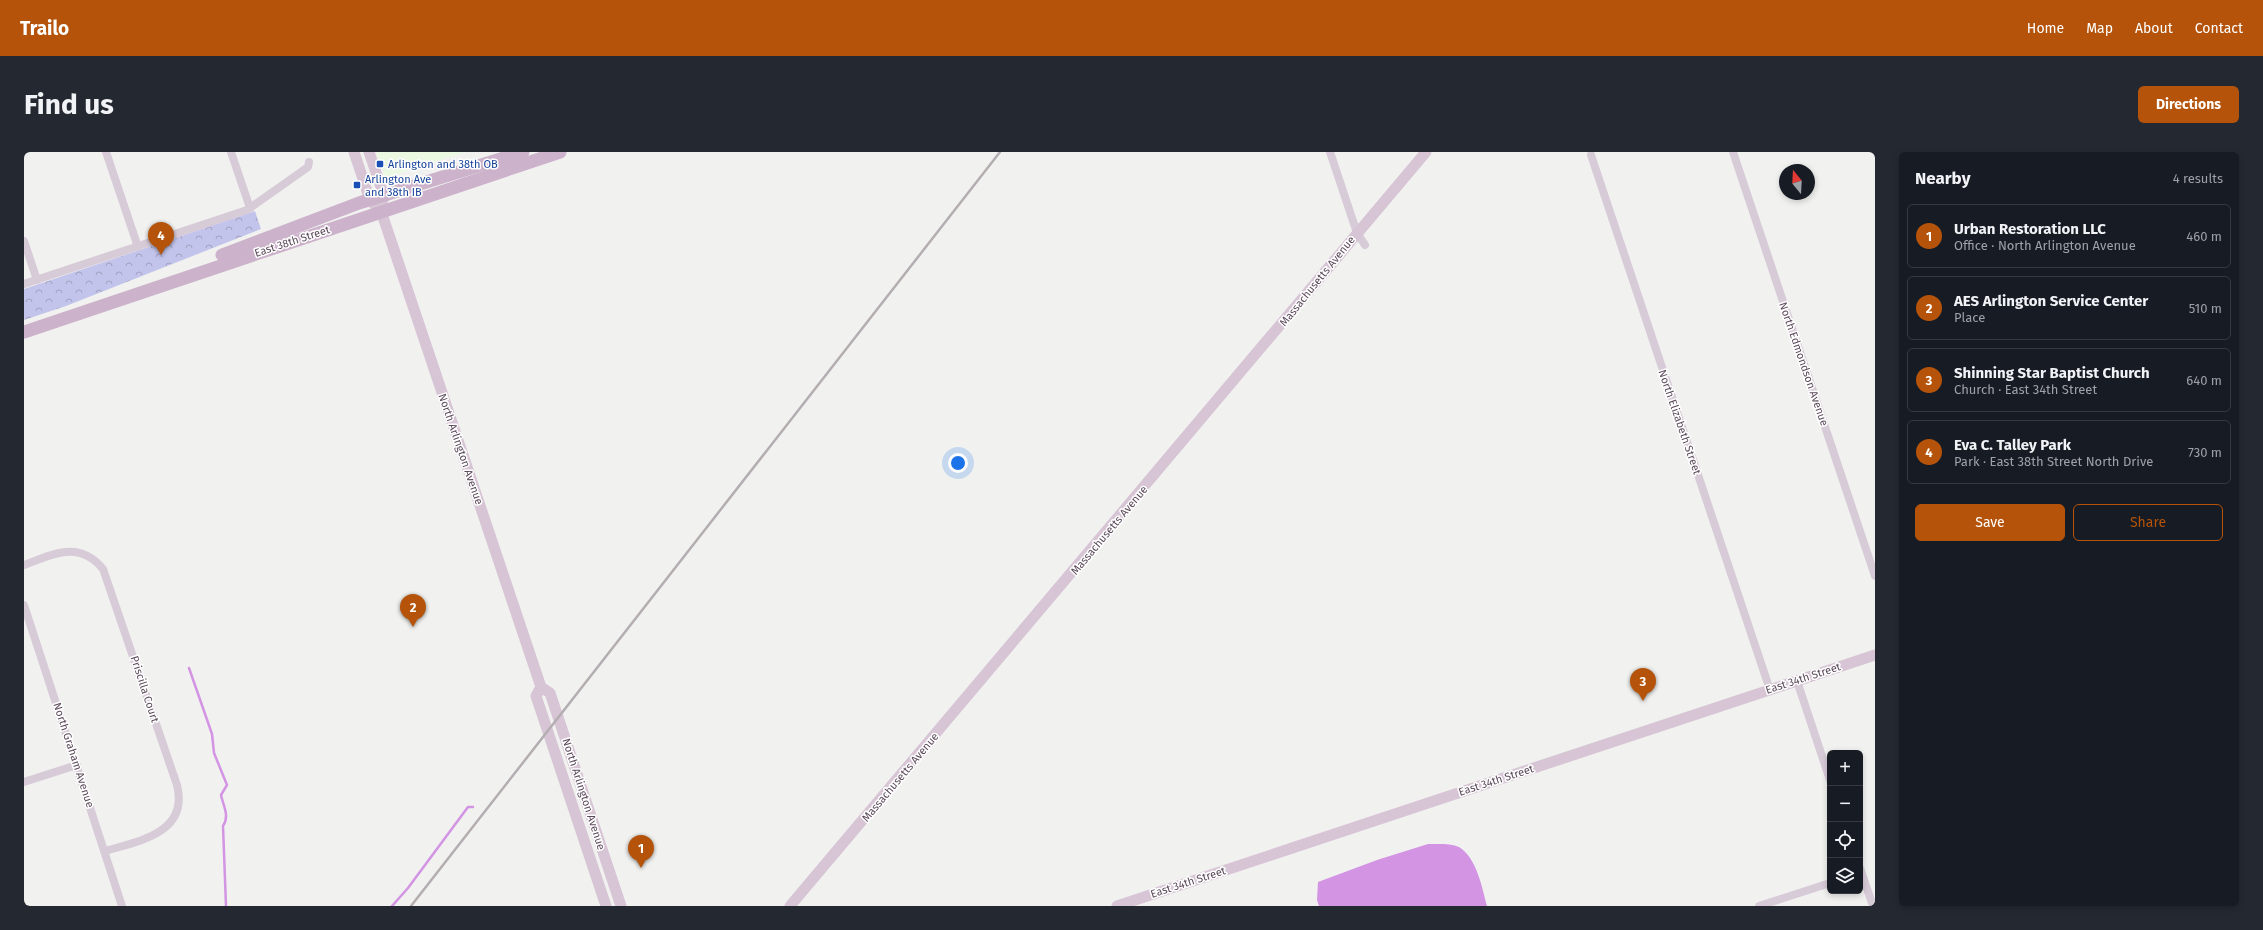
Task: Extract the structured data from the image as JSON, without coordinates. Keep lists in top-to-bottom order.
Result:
{
  "streets": {
    "main road": [
      "East 38th Street",
      "Massachusetts Avenue",
      "North Arlington Avenue",
      "East 34th Street"
    ],
    "street": [
      "North Edmondson Avenue",
      "North Elizabeth Street",
      "Priscilla Court",
      "North Graham Avenue"
    ]
  },
  "crossings": [
    ["East 38th Street", "North Arlington Avenue"],
    ["North Elizabeth Street", "East 34th Street"],
    ["Priscilla Court", "North Graham Avenue"]
  ],
  "places": {
    "transit": ["Arlington and 38th OB", "Arlington Ave and 38th IB"]
  },
  "north": "top",
  "page": {
    "header": "Trailo",
    "nav": [
      "Home",
      "Map",
      "About",
      "Contact"
    ],
    "buttons": [
      "Directions",
      ["Save", "Share"]
    ],
    "title": "Find us",
    "heading": ["Nearby", "4 results"],
    "list": [
      {
        "mark": "1",
        "name": "Urban Restoration LLC",
        "note": "Office · North Arlington Avenue",
        "value": "460 m"
      },
      {
        "mark": "2",
        "name": "AES Arlington Service Center",
        "note": "Place",
        "value": "510 m"
      },
      {
        "mark": "3",
        "name": "Shinning Star Baptist Church",
        "note": "Church · East 34th Street",
        "value": "640 m"
      },
      {
        "mark": "4",
        "name": "Eva C. Talley Park",
        "note": "Park · East 38th Street North Drive",
        "value": "730 m"
      }
    ],
    "pins": [
      "4",
      "2",
      "3",
      "1"
    ],
    "map_buttons": ["+", "−"]
  }
}
